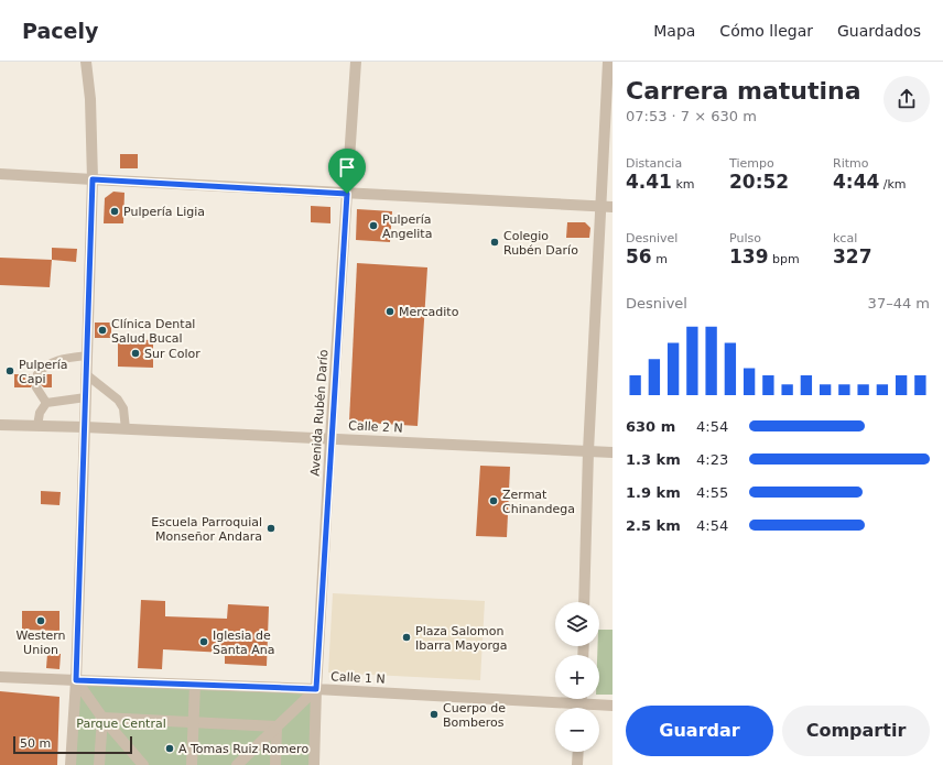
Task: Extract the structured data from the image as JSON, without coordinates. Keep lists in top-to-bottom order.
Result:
{
  "streets": {
    "street": ["Avenida Rubén Darío", "Calle 2 N", "Calle 1 N"]
  },
  "crossings": [
    ["Avenida Rubén Darío", "Calle 2 N"],
    ["Avenida Rubén Darío", "Calle 1 N"]
  ],
  "parks": ["Parque Central"],
  "places": [
    "Pulpería Ligia",
    "Pulpería Angelita",
    "Colegio Rubén Darío",
    "Mercadito",
    "Clínica Dental Salud Bucal",
    "Sur Color",
    "Pulpería Capi",
    "Zermat Chinandega",
    "Escuela Parroquial Monseñor Andara",
    "Western Union",
    "Plaza Salomon Ibarra Mayorga",
    "Iglesia de Santa Ana",
    "Cuerpo de Bomberos",
    "A Tomas Ruiz Romero"
  ],
  "scale_bar": "50 m",
  "page": {
    "header": "Pacely",
    "nav": ["Mapa", "Cómo llegar", "Guardados"],
    "heading": ["Carrera matutina", "07:53 · 7 × 630 m"],
    "stats": [
      ["Distancia", "4.41 km"],
      ["Tiempo", "20:52"],
      ["Ritmo", "4:44 /km"],
      ["Desnivel", "56 m"],
      ["Pulso", "139 bpm"],
      ["kcal", "327"]
    ],
    "chart": ["Desnivel", "37–44 m"],
    "list": [
      {
        "name": "630 m",
        "note": "4:54"
      },
      {
        "name": "1.3 km",
        "note": "4:23"
      },
      {
        "name": "1.9 km",
        "note": "4:55"
      },
      {
        "name": "2.5 km",
        "note": "4:54"
      }
    ],
    "map_buttons": ["+", "−"],
    "buttons": ["Guardar", "Compartir"],
    "scale": "50 m"
  }
}
